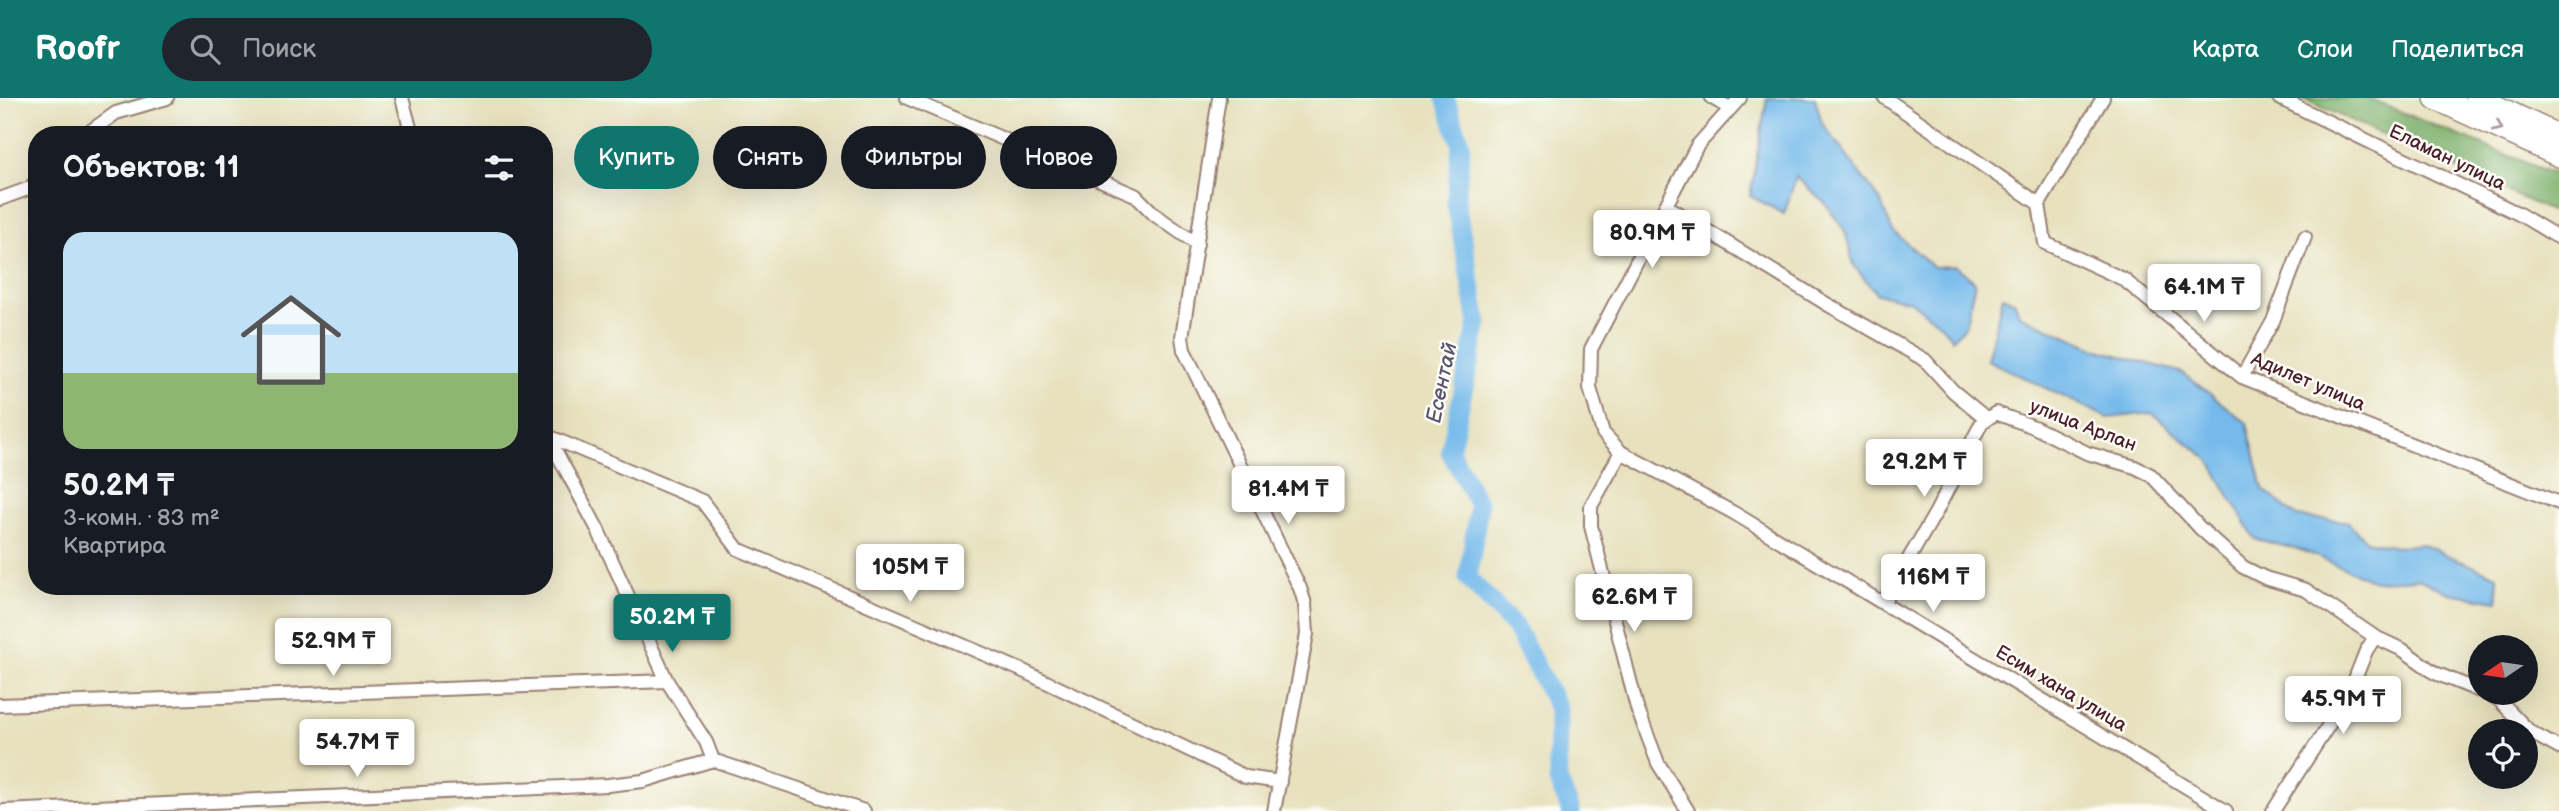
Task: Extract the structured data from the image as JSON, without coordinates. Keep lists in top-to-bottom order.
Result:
{
  "streets": {
    "street": [
      "Еламан улица",
      "Адилет улица",
      "улица Арлан",
      "Есим хана улица"
    ]
  },
  "water": ["Есентай"],
  "north": "left",
  "page": {
    "header": "Roofr",
    "search": "Поиск",
    "nav": ["Карта", "Слои", "Поделиться"],
    "chip": [
      "Купить",
      "Снять",
      "Фильтры",
      "Новое"
    ],
    "heading": "Объектов: 11",
    "price": [
      "80.9M ₸",
      "64.1M ₸",
      "29.2M ₸",
      "81.4M ₸",
      "105M ₸",
      "116M ₸",
      "62.6M ₸",
      "50.2M ₸",
      "52.9M ₸",
      "45.9M ₸",
      "54.7M ₸"
    ],
    "list": [
      {
        "name": "50.2M ₸",
        "note": "3-комн. · 83 m² · Квартира"
      }
    ]
  }
}
